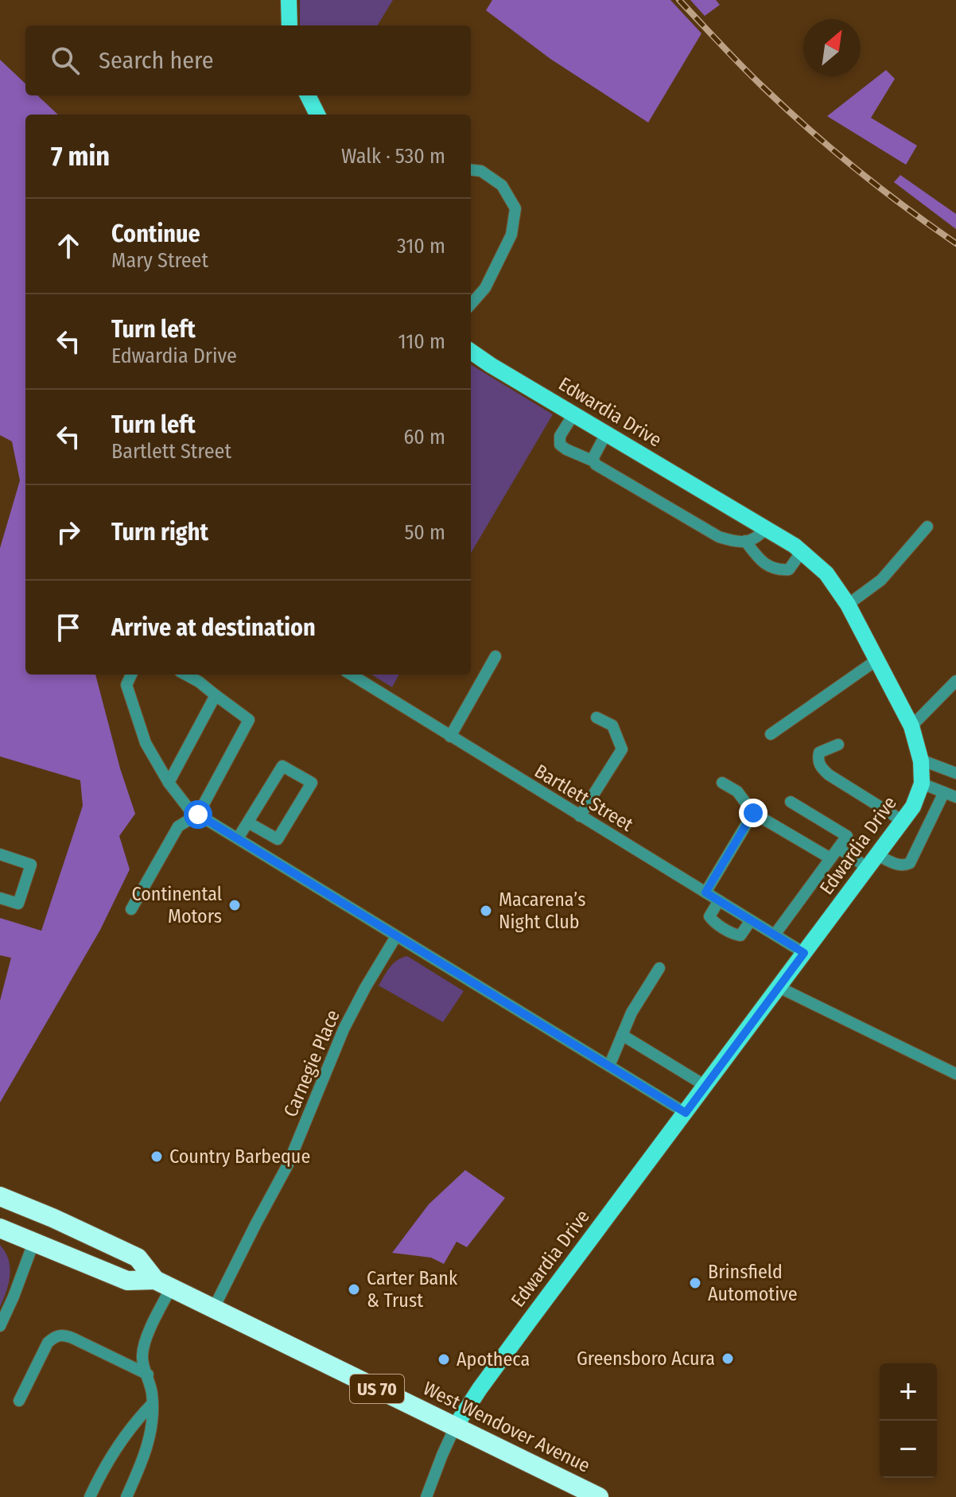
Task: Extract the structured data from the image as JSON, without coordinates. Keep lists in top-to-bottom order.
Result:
{
  "streets": {
    "highway": ["US 70", "West Wendover Avenue"],
    "main road": ["Edwardia Drive"],
    "street": ["Bartlett Street", "Carnegie Place"]
  },
  "crossings": [
    ["Edwardia Drive", "Bartlett Street"],
    ["Edwardia Drive", "West Wendover Avenue"],
    ["Carnegie Place", "West Wendover Avenue"]
  ],
  "places": [
    "Continental Motors",
    "Macarena’s Night Club",
    "Country Barbeque",
    "Brinsfield Automotive",
    "Carter Bank & Trust",
    "Greensboro Acura",
    "Apotheca"
  ],
  "north": "top right",
  "page": {
    "search": "Search here",
    "heading": ["7 min", "Walk · 530 m"],
    "list": [
      ["Continue", "Mary Street", "310 m"],
      ["Turn left", "Edwardia Drive", "110 m"],
      ["Turn left", "Bartlett Street", "60 m"],
      ["Turn right", "50 m"],
      "Arrive at destination"
    ],
    "map_buttons": ["+", "−"]
  }
}
